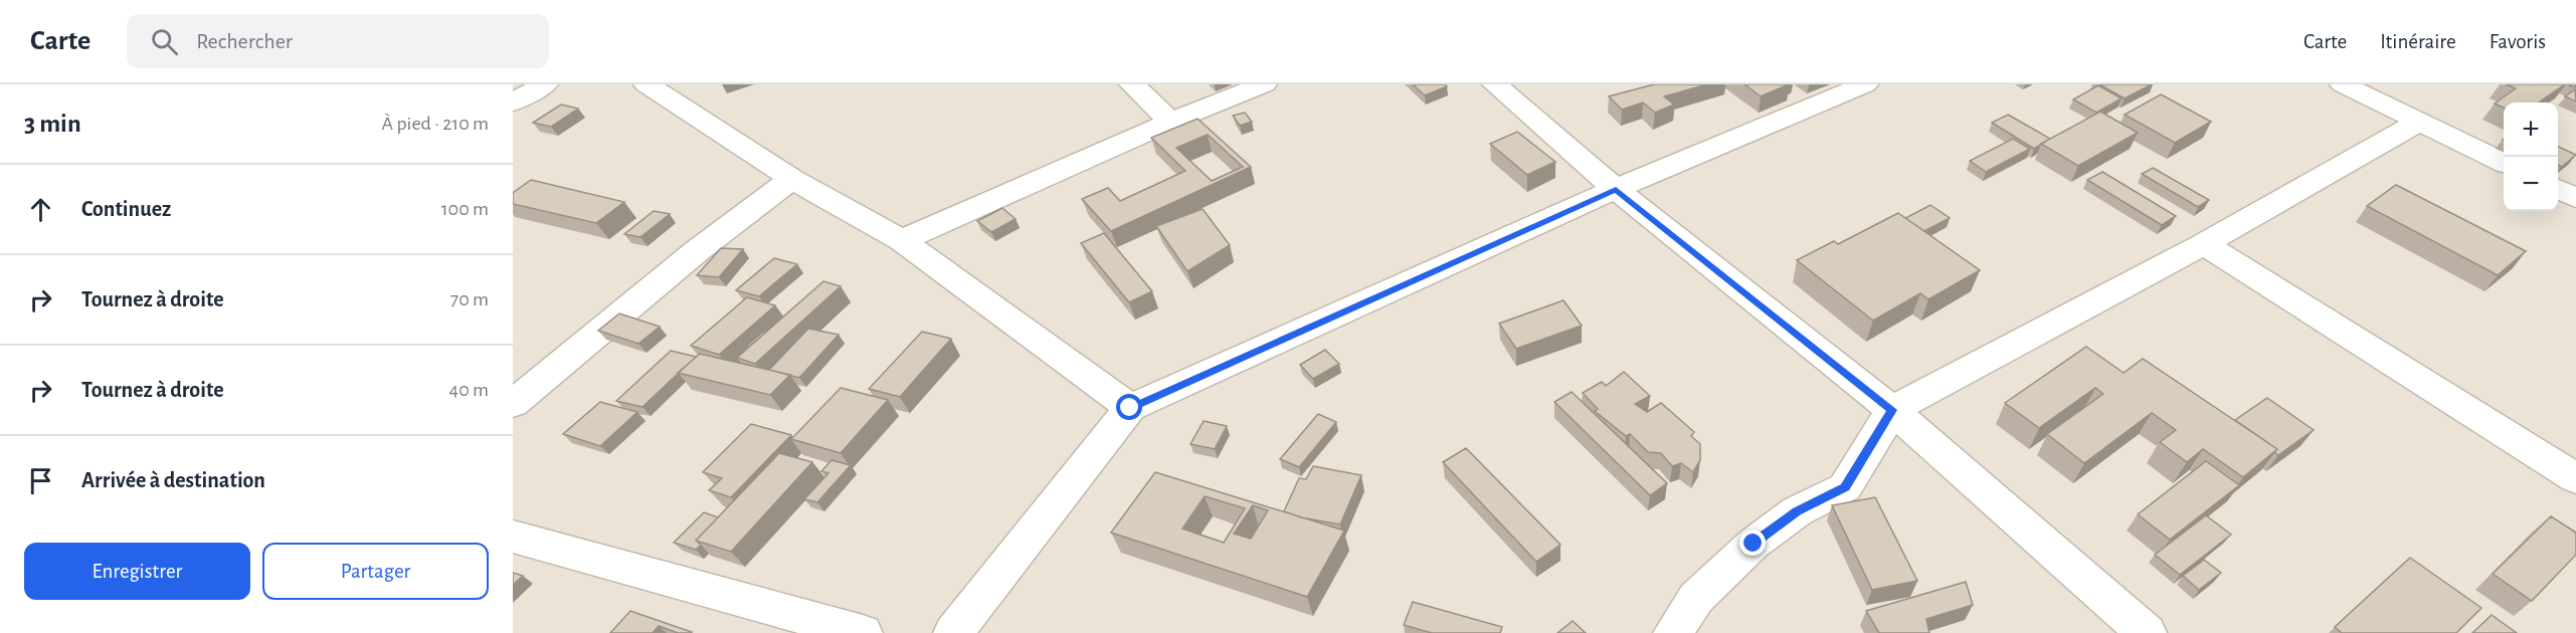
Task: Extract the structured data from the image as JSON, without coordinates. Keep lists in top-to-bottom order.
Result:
{
  "page": {
    "header": "Carte",
    "search": "Rechercher",
    "nav": ["Carte", "Itinéraire", "Favoris"],
    "heading": ["3 min", "À pied · 210 m"],
    "map_buttons": ["+", "−"],
    "list": [
      ["Continuez", "100 m"],
      ["Tournez à droite", "70 m"],
      ["Tournez à droite", "40 m"],
      "Arrivée à destination"
    ],
    "buttons": ["Enregistrer", "Partager"]
  }
}
